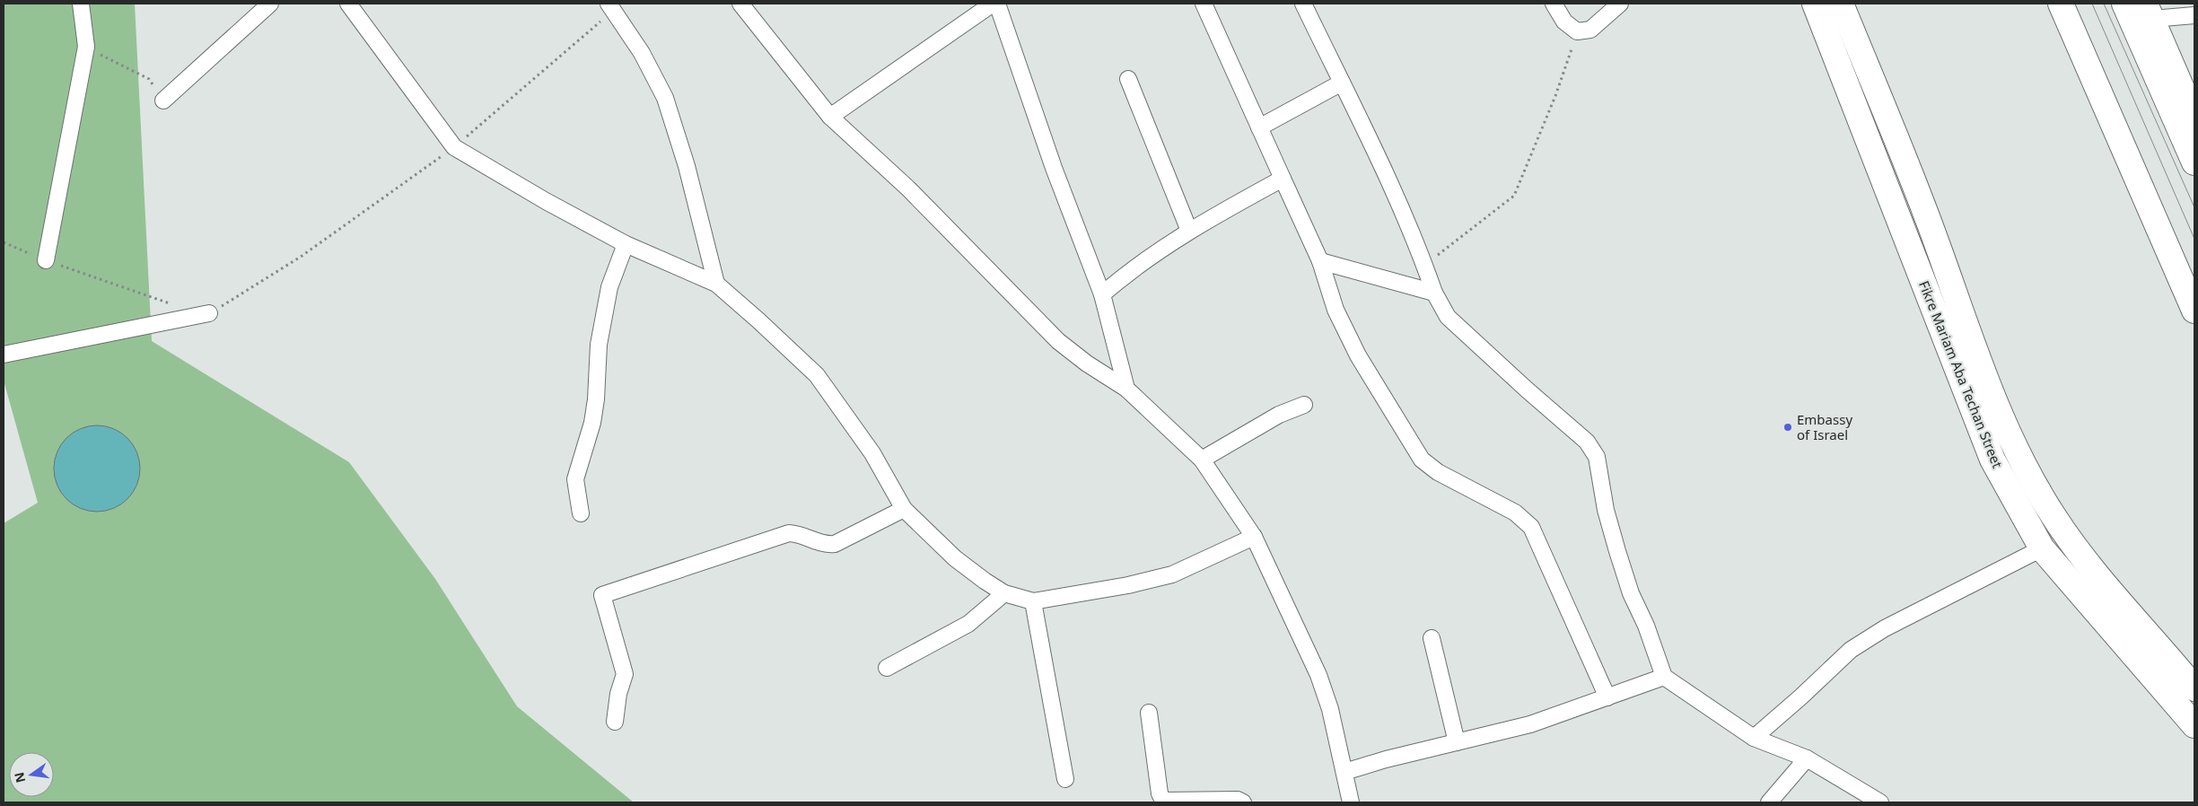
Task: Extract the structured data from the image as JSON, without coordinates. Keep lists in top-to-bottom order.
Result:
{
  "streets": {
    "main road": ["Fikre Mariam Aba Techan Street"]
  },
  "places": ["Embassy of Israel"],
  "north": "left"
}
